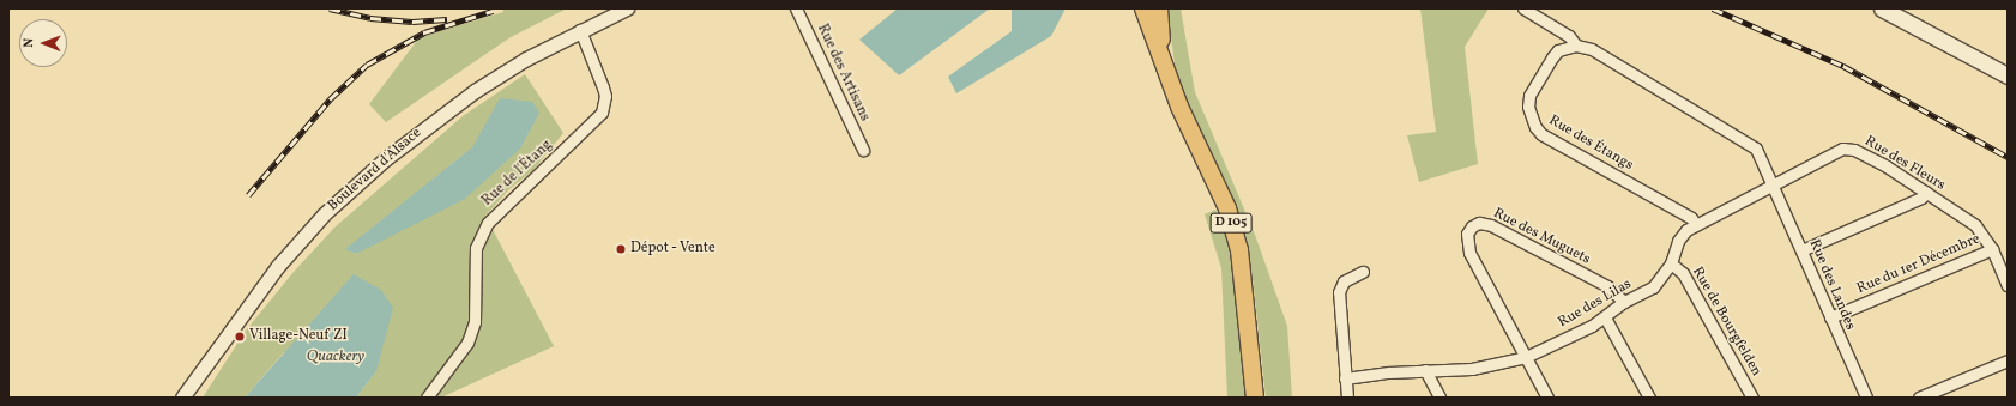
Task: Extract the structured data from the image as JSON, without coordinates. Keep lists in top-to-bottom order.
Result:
{
  "streets": {
    "main road": ["D 105"],
    "street": [
      "Rue des Artisans",
      "Rue des Étangs",
      "Rue des Fleurs",
      "Boulevard d'Alsace",
      "Rue de l'Étang",
      "Rue des Muguets",
      "Rue du 1er Décembre",
      "Rue des Landes",
      "Rue des Lilas",
      "Rue de Bourgfelden"
    ]
  },
  "crossings": [
    ["Rue des Étangs", "Rue des Fleurs"],
    ["Rue des Fleurs", "Rue du 1er Décembre"],
    ["Rue des Fleurs", "Rue des Landes"],
    ["Rue des Fleurs", "Rue des Lilas"],
    ["Rue des Fleurs", "Rue de Bourgfelden"],
    ["Boulevard d'Alsace", "Rue de l'Étang"],
    ["Rue des Muguets", "Rue des Lilas"],
    ["Rue du 1er Décembre", "Rue des Landes"],
    ["Rue des Lilas", "Rue de Bourgfelden"]
  ],
  "water": ["Quackery"],
  "places": ["Dépot - Vente", "Village-Neuf ZI"],
  "north": "left"
}
